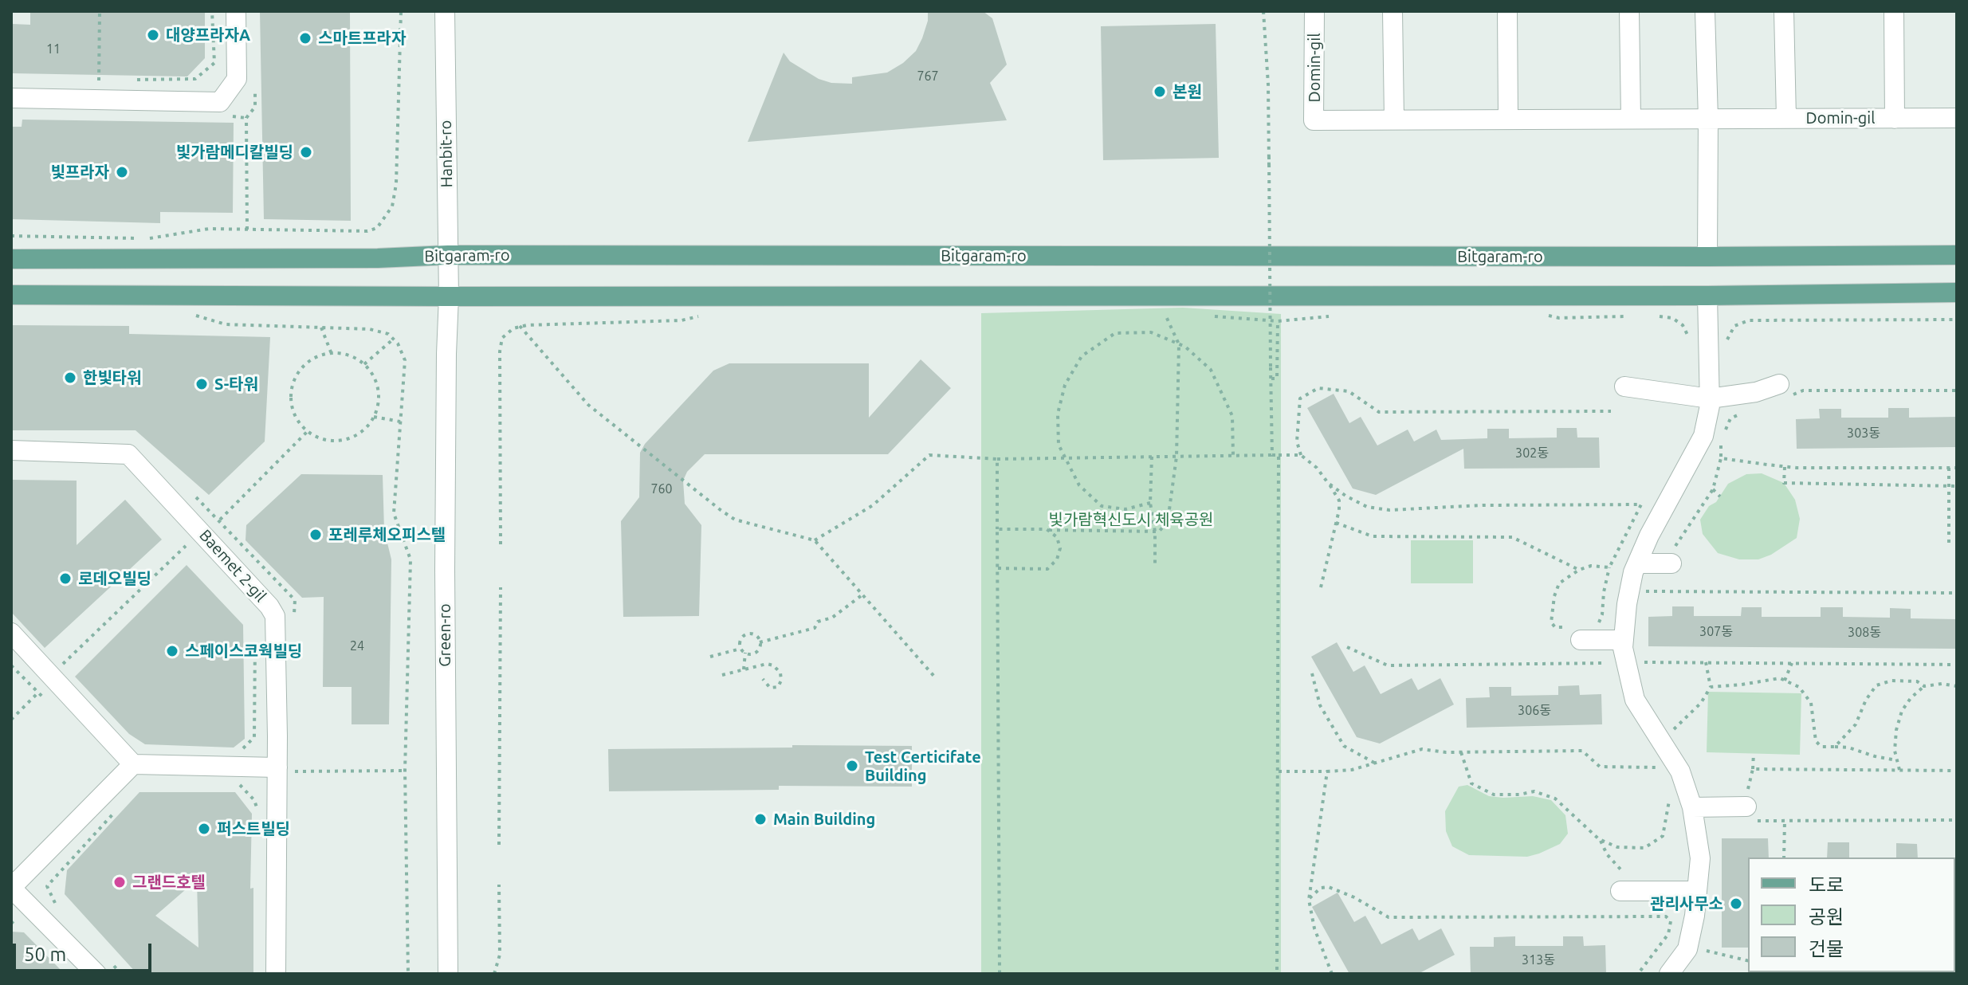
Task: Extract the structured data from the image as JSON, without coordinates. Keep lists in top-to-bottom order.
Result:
{
  "streets": {
    "main road": ["Bitgaram-ro"],
    "street": [
      "Domin-gil",
      "Hanbit-ro",
      "Baemet 2-gil",
      "Green-ro"
    ]
  },
  "crossings": [
    ["Hanbit-ro", "Bitgaram-ro"],
    ["Hanbit-ro", "Green-ro"]
  ],
  "parks": ["빛가람혁신도시 체육공원"],
  "places": [
    "대양프라자A",
    "스마트프라자",
    "본원",
    "빛가람메디칼빌딩",
    "빛프라자",
    "한빛타워",
    "S-타워",
    "포레루체오피스텔",
    "로데오빌딩",
    "스페이스코웍빌딩",
    "Test Certicifate Building",
    "Main Building",
    "퍼스트빌딩",
    "그랜드호텔",
    "관리사무소"
  ],
  "house_numbers": [
    "11",
    "767",
    "303동",
    "302동",
    "760",
    "307동",
    "308동",
    "24",
    "306동",
    "313동"
  ],
  "legend": ["도로", "공원", "건물"],
  "scale_bar": "50 m"
}
